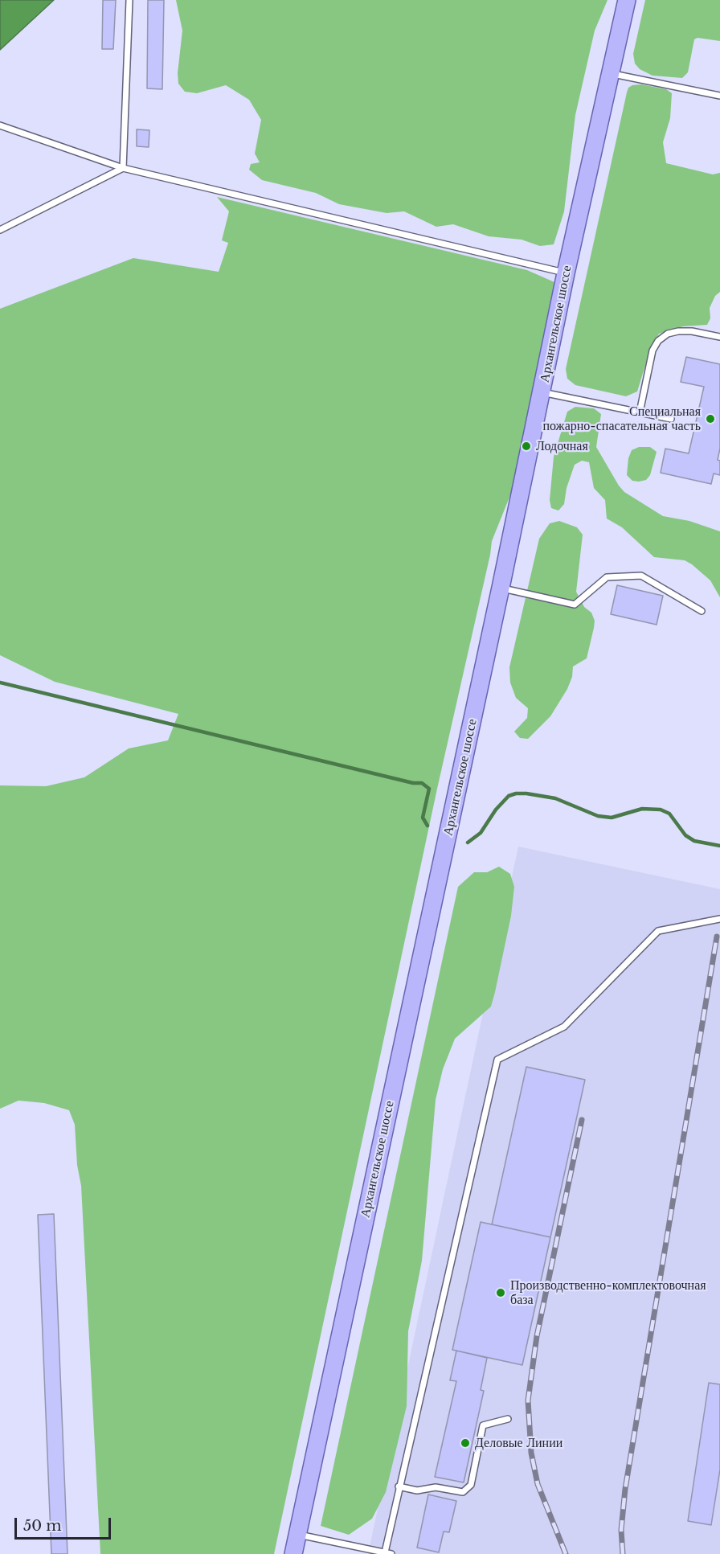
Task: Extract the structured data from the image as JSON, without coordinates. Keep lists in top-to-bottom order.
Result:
{
  "streets": {
    "main road": ["Архангельское шоссе"]
  },
  "places": [
    "Специальная пожарно-спасательная часть",
    "Лодочная",
    "Производственно-комплектовочная база",
    "Деловые Линии"
  ],
  "scale_bar": "50 m"
}
